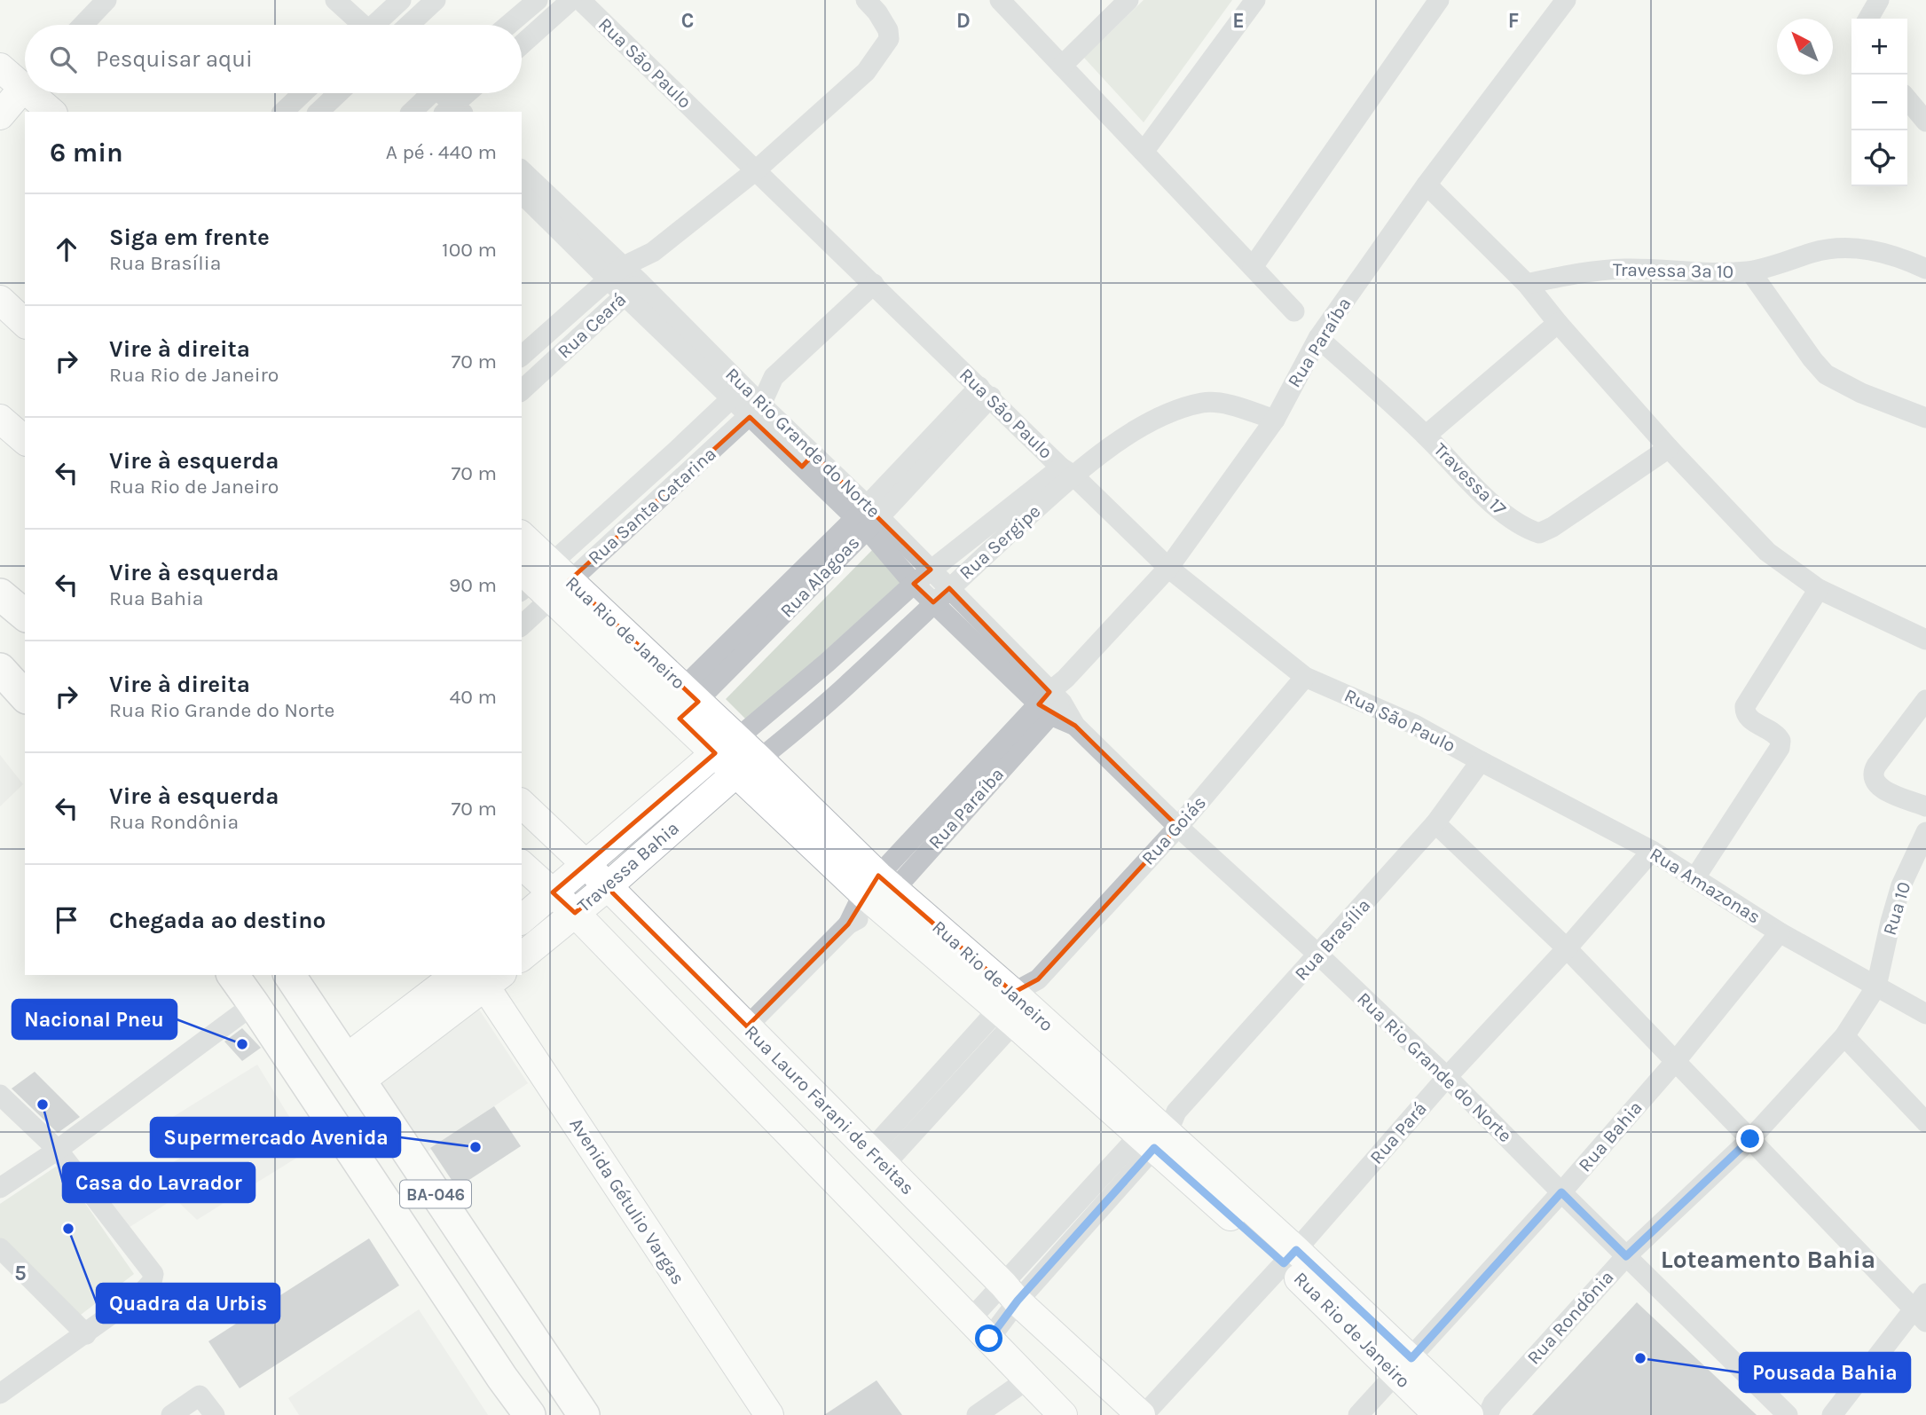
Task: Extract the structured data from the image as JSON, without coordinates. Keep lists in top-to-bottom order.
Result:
{
  "streets": {
    "main road": ["BA-046"],
    "street": [
      "Rua São Paulo",
      "Travessa 3ª 10",
      "Rua Ceará",
      "Rua Paraíba",
      "Rua Rio Grande do Norte",
      "Travessa 17",
      "Rua Santa Catarina",
      "Rua Sergipe",
      "Rua Alagoas",
      "Rua Rio de Janeiro",
      "Rua Goiás",
      "Travessa Bahia",
      "Rua Amazonas",
      "Rua 10",
      "Rua Brasília",
      "Rua Lauro Farani de Freitas",
      "Rua Pará",
      "Rua Bahia",
      "Avenida Gétulio Vargas",
      "Rua Rondônia"
    ]
  },
  "crossings": [
    ["Rua São Paulo", "Rua Ceará"],
    ["Rua São Paulo", "Rua Paraíba"],
    ["Rua São Paulo", "Rua Santa Catarina"],
    ["Rua São Paulo", "Rua Sergipe"],
    ["Rua São Paulo", "Rua Alagoas"],
    ["Rua São Paulo", "Rua Goiás"],
    ["Rua São Paulo", "Rua Amazonas"],
    ["Rua São Paulo", "Rua Brasília"],
    ["Rua Ceará", "Rua Rio Grande do Norte"],
    ["Rua Paraíba", "Rua Rio Grande do Norte"],
    ["Rua Paraíba", "Travessa 17"],
    ["Rua Paraíba", "Rua Sergipe"],
    ["Rua Paraíba", "Rua Rio de Janeiro"],
    ["Rua Paraíba", "Rua Lauro Farani de Freitas"],
    ["Rua Rio Grande do Norte", "Rua Santa Catarina"],
    ["Rua Rio Grande do Norte", "Rua Sergipe"],
    ["Rua Rio Grande do Norte", "Rua Alagoas"],
    ["Rua Rio Grande do Norte", "Rua Goiás"],
    ["Rua Rio Grande do Norte", "Rua Brasília"],
    ["Rua Rio Grande do Norte", "Rua Pará"],
    ["Rua Rio Grande do Norte", "Rua Bahia"],
    ["Rua Rio Grande do Norte", "Rua Rondônia"],
    ["Rua Santa Catarina", "Rua Rio de Janeiro"],
    ["Rua Sergipe", "Rua Rio de Janeiro"],
    ["Rua Sergipe", "Travessa Bahia"],
    ["Rua Alagoas", "Rua Rio de Janeiro"],
    ["Rua Rio de Janeiro", "Rua Goiás"],
    ["Rua Rio de Janeiro", "Travessa Bahia"],
    ["Rua Rio de Janeiro", "Rua Brasília"],
    ["Rua Rio de Janeiro", "Rua Pará"],
    ["Rua Rio de Janeiro", "Rua Bahia"],
    ["Rua Rio de Janeiro", "Rua Rondônia"],
    ["Rua Goiás", "Rua Lauro Farani de Freitas"],
    ["Travessa Bahia", "Rua Lauro Farani de Freitas"],
    ["Rua Amazonas", "Rua 10"],
    ["Rua Amazonas", "Rua Brasília"],
    ["Rua Amazonas", "Rua Pará"],
    ["Rua Amazonas", "Rua Bahia"],
    ["Rua Amazonas", "Rua Rondônia"],
    ["Rua 10", "Rua Rondônia"],
    ["Rua Brasília", "Rua Lauro Farani de Freitas"],
    ["Rua Lauro Farani de Freitas", "Rua Pará"]
  ],
  "districts": ["Loteamento Bahia"],
  "places": [
    "Nacional Pneu",
    "Casa do Lavrador",
    "Supermercado Avenida",
    "Quadra da Urbis",
    "Pousada Bahia"
  ],
  "north": "top left",
  "page": {
    "map_buttons": ["+", "−"],
    "search": "Pesquisar aqui",
    "heading": ["6 min", "A pé · 440 m"],
    "list": [
      ["Siga em frente", "Rua Brasília", "100 m"],
      ["Vire à direita", "Rua Rio de Janeiro", "70 m"],
      ["Vire à esquerda", "Rua Rio de Janeiro", "70 m"],
      ["Vire à esquerda", "Rua Bahia", "90 m"],
      ["Vire à direita", "Rua Rio Grande do Norte", "40 m"],
      ["Vire à esquerda", "Rua Rondônia", "70 m"],
      "Chegada ao destino"
    ]
  },
  "grid": {
    "columns": [
      "C",
      "D",
      "E",
      "F"
    ],
    "rows": ["5"]
  }
}
